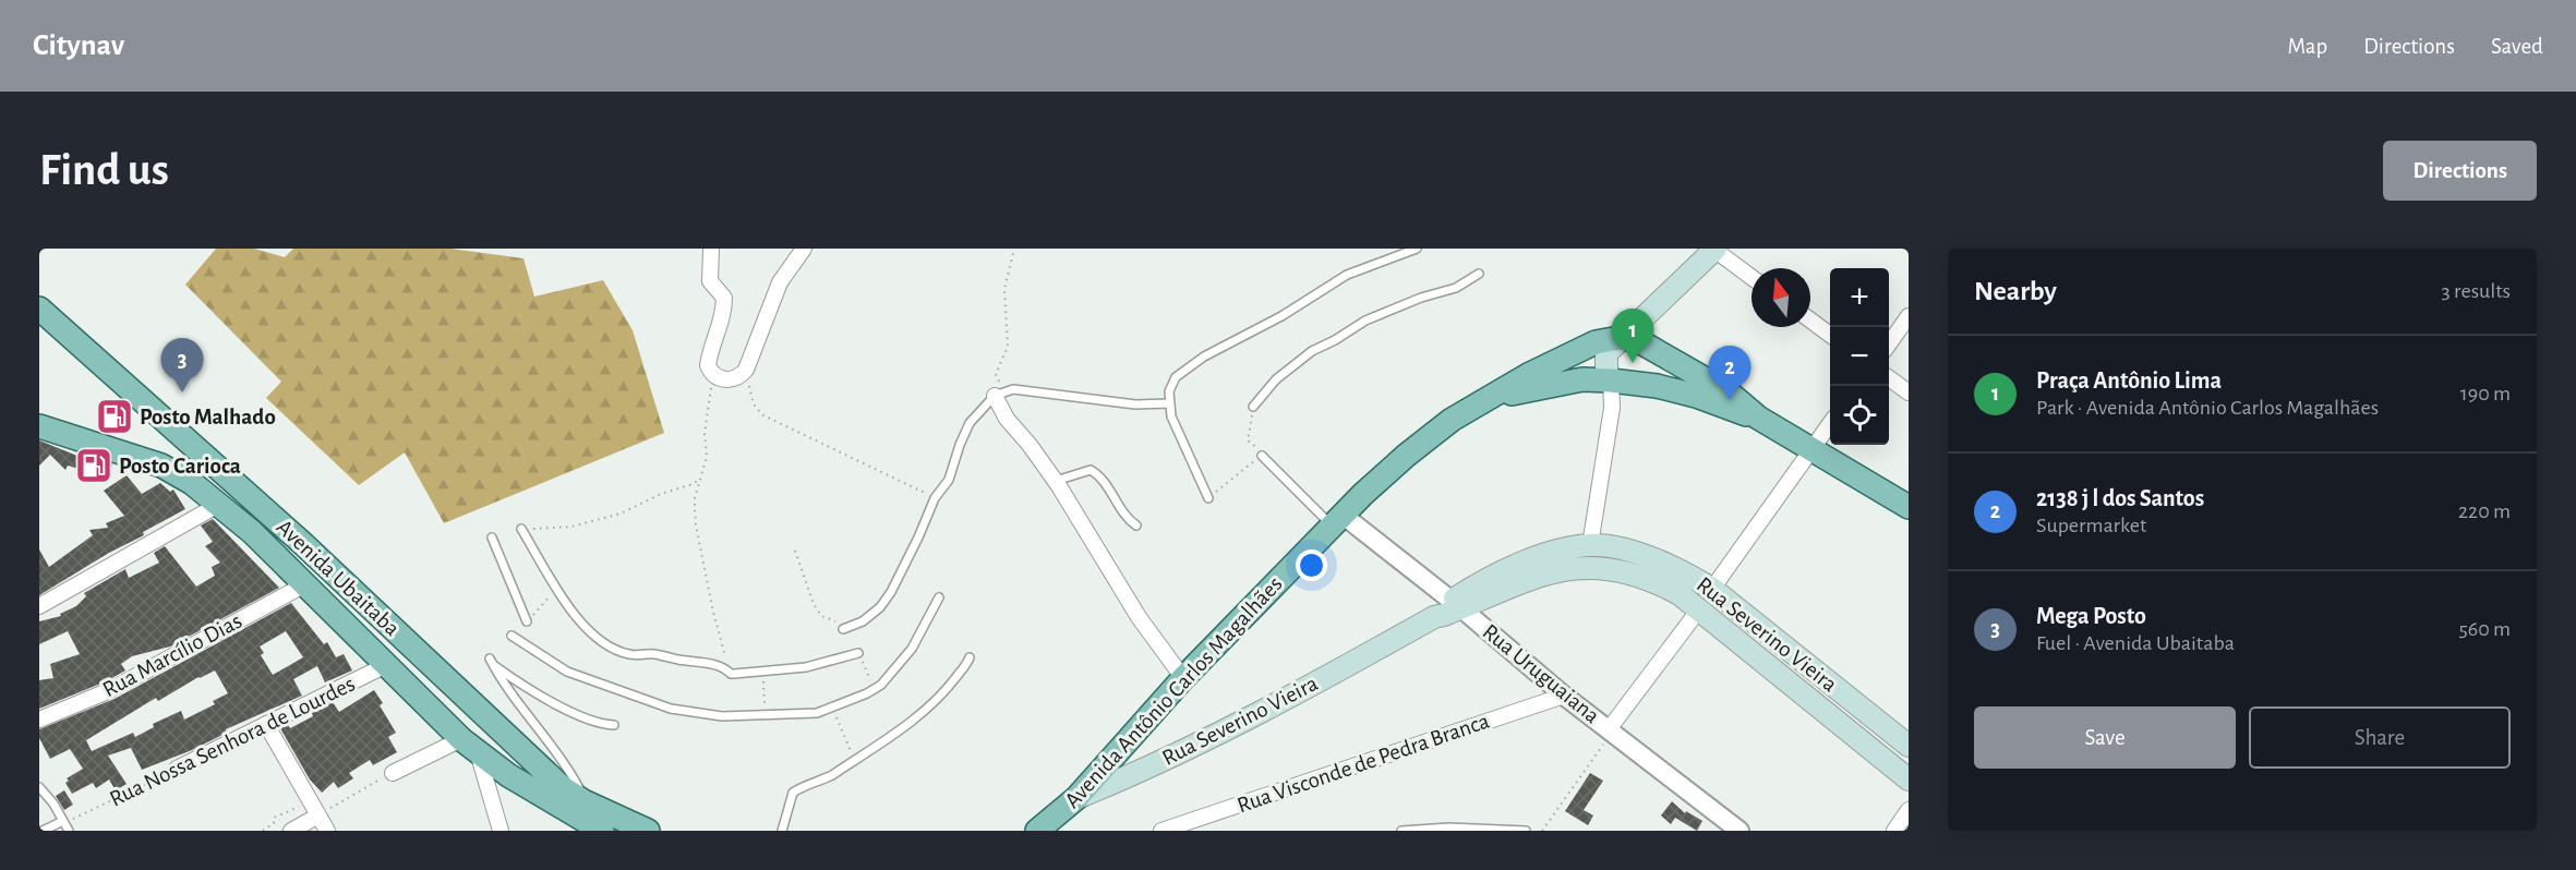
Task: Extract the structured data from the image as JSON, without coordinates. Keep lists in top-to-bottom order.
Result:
{
  "streets": {
    "main road": ["Avenida Ubaitaba", "Rua Severino Vieira", "Avenida Antônio Carlos Magalhães"],
    "street": [
      "Rua Marcílio Dias",
      "Rua Uruguaiana",
      "Rua Nossa Senhora de Lourdes",
      "Rua Visconde de Pedra Branca"
    ]
  },
  "crossings": [
    ["Avenida Ubaitaba", "Rua Marcílio Dias"],
    ["Avenida Ubaitaba", "Rua Nossa Senhora de Lourdes"],
    ["Rua Severino Vieira", "Rua Uruguaiana"],
    ["Rua Severino Vieira", "Avenida Antônio Carlos Magalhães"],
    ["Rua Uruguaiana", "Avenida Antônio Carlos Magalhães"],
    ["Rua Uruguaiana", "Rua Visconde de Pedra Branca"]
  ],
  "places": {
    "fuel station": ["Posto Malhado", "Posto Carioca"]
  },
  "north": "top",
  "page": {
    "header": "Citynav",
    "nav": ["Map", "Directions", "Saved"],
    "buttons": [
      "Directions",
      ["Save", "Share"]
    ],
    "title": "Find us",
    "heading": ["Nearby", "3 results"],
    "map_buttons": ["+", "−"],
    "pins": ["1", "3", "2"],
    "list": [
      {
        "mark": "1",
        "name": "Praça Antônio Lima",
        "note": "Park · Avenida Antônio Carlos Magalhães",
        "value": "190 m"
      },
      {
        "mark": "2",
        "name": "2138 j l dos Santos",
        "note": "Supermarket",
        "value": "220 m"
      },
      {
        "mark": "3",
        "name": "Mega Posto",
        "note": "Fuel · Avenida Ubaitaba",
        "value": "560 m"
      }
    ]
  }
}
